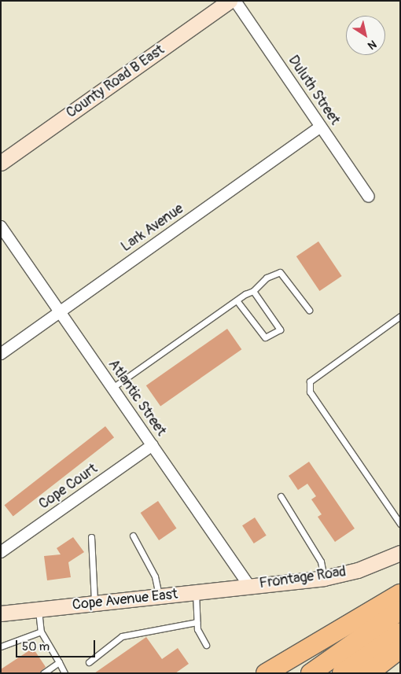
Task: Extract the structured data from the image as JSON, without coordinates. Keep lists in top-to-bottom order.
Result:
{
  "streets": {
    "street": [
      "County Road B East",
      "Duluth Street",
      "Lark Avenue",
      "Atlantic Street",
      "Cope Court",
      "Frontage Road",
      "Cope Avenue East"
    ]
  },
  "crossings": [
    ["Duluth Street", "Lark Avenue"],
    ["Lark Avenue", "Atlantic Street"],
    ["Atlantic Street", "Cope Court"],
    ["Atlantic Street", "Frontage Road"],
    ["Atlantic Street", "Cope Avenue East"],
    ["Frontage Road", "Cope Avenue East"]
  ],
  "scale_bar": "50 m",
  "north": "bottom right"
}
